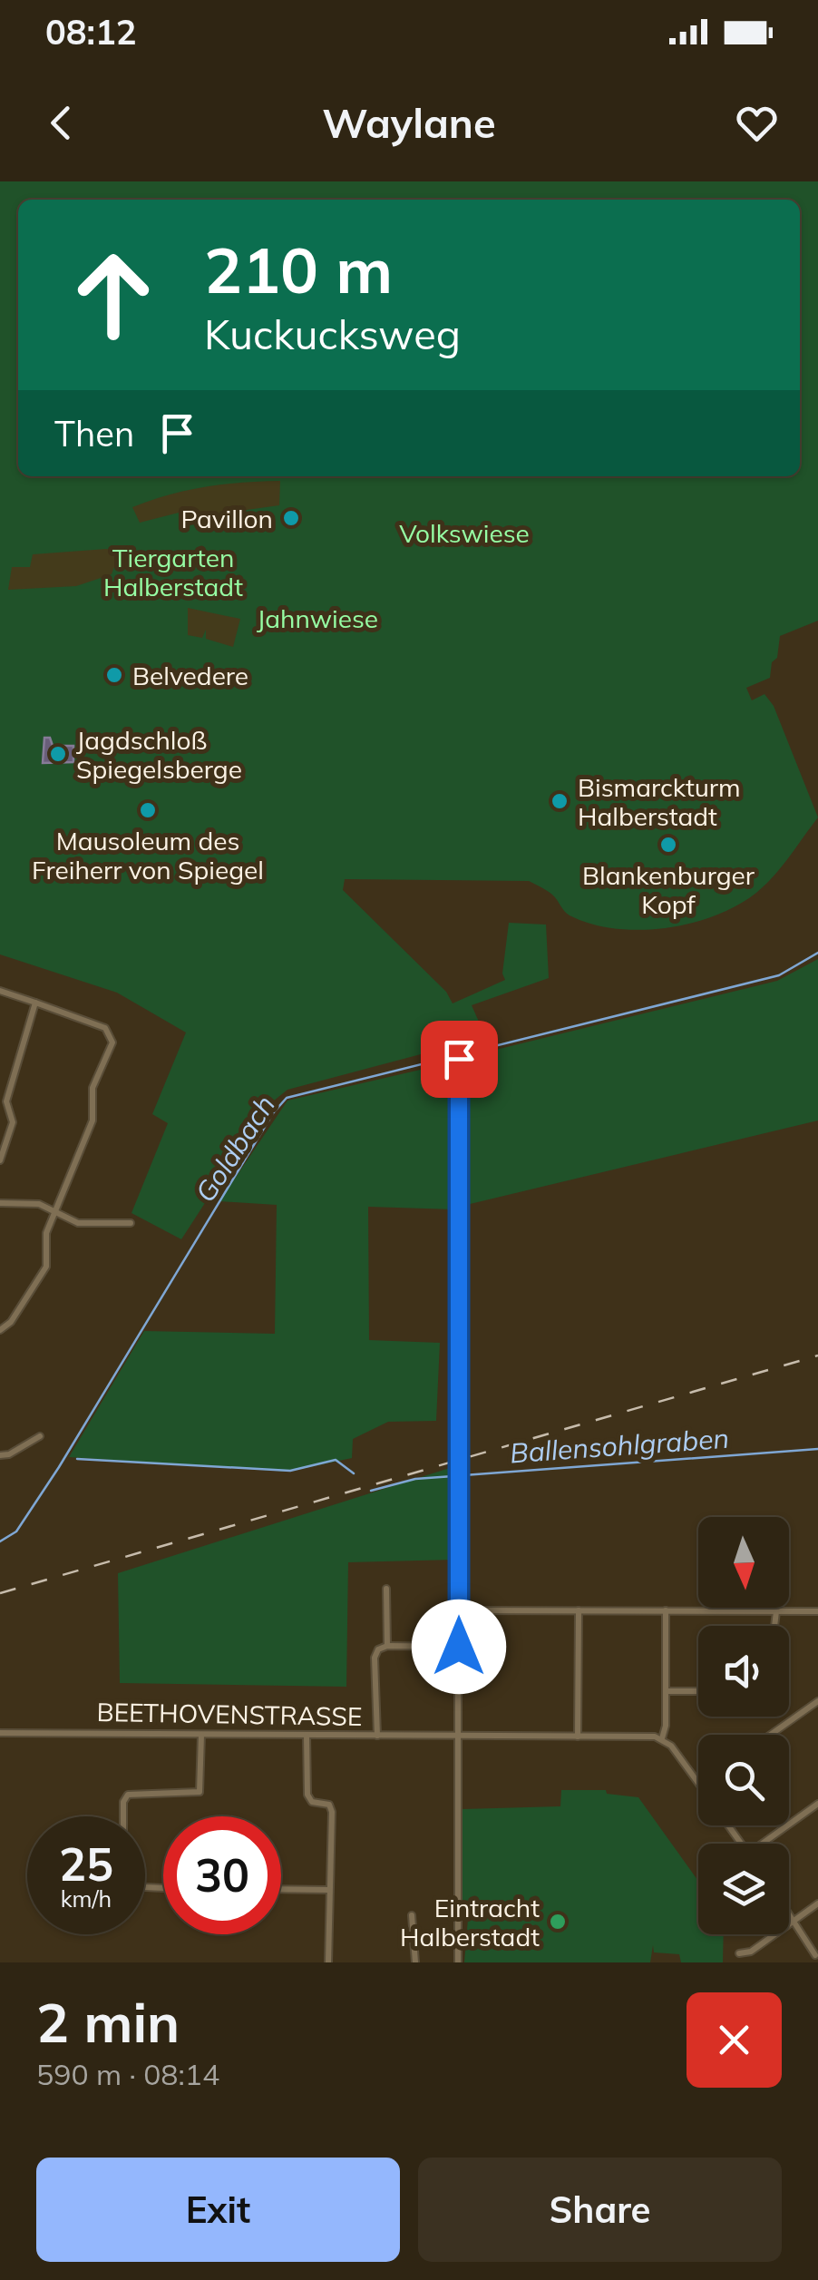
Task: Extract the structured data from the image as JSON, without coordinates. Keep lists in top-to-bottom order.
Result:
{
  "streets": {
    "street": ["BEETHOVENSTRASSE"]
  },
  "water": ["Goldbach", "Ballensohlgraben"],
  "parks": ["Volkswiese", "Tiergarten Halberstadt", "Jahnwiese"],
  "places": [
    "Pavillon",
    "Belvedere",
    "Jagdschloß Spiegelsberge",
    "Bismarckturm Halberstadt",
    "Mausoleum des Freiherr von Spiegel",
    "Blankenburger Kopf",
    "Eintracht Halberstadt"
  ],
  "north": "bottom",
  "page": {
    "status": "08:12",
    "header": "Waylane",
    "turn": ["210 m", "Kuckucksweg"],
    "then": "Then",
    "speed": "25 km/h",
    "limit": "30",
    "heading": ["2 min", "590 m · 08:14"],
    "buttons": ["Exit", "Share"]
  }
}
